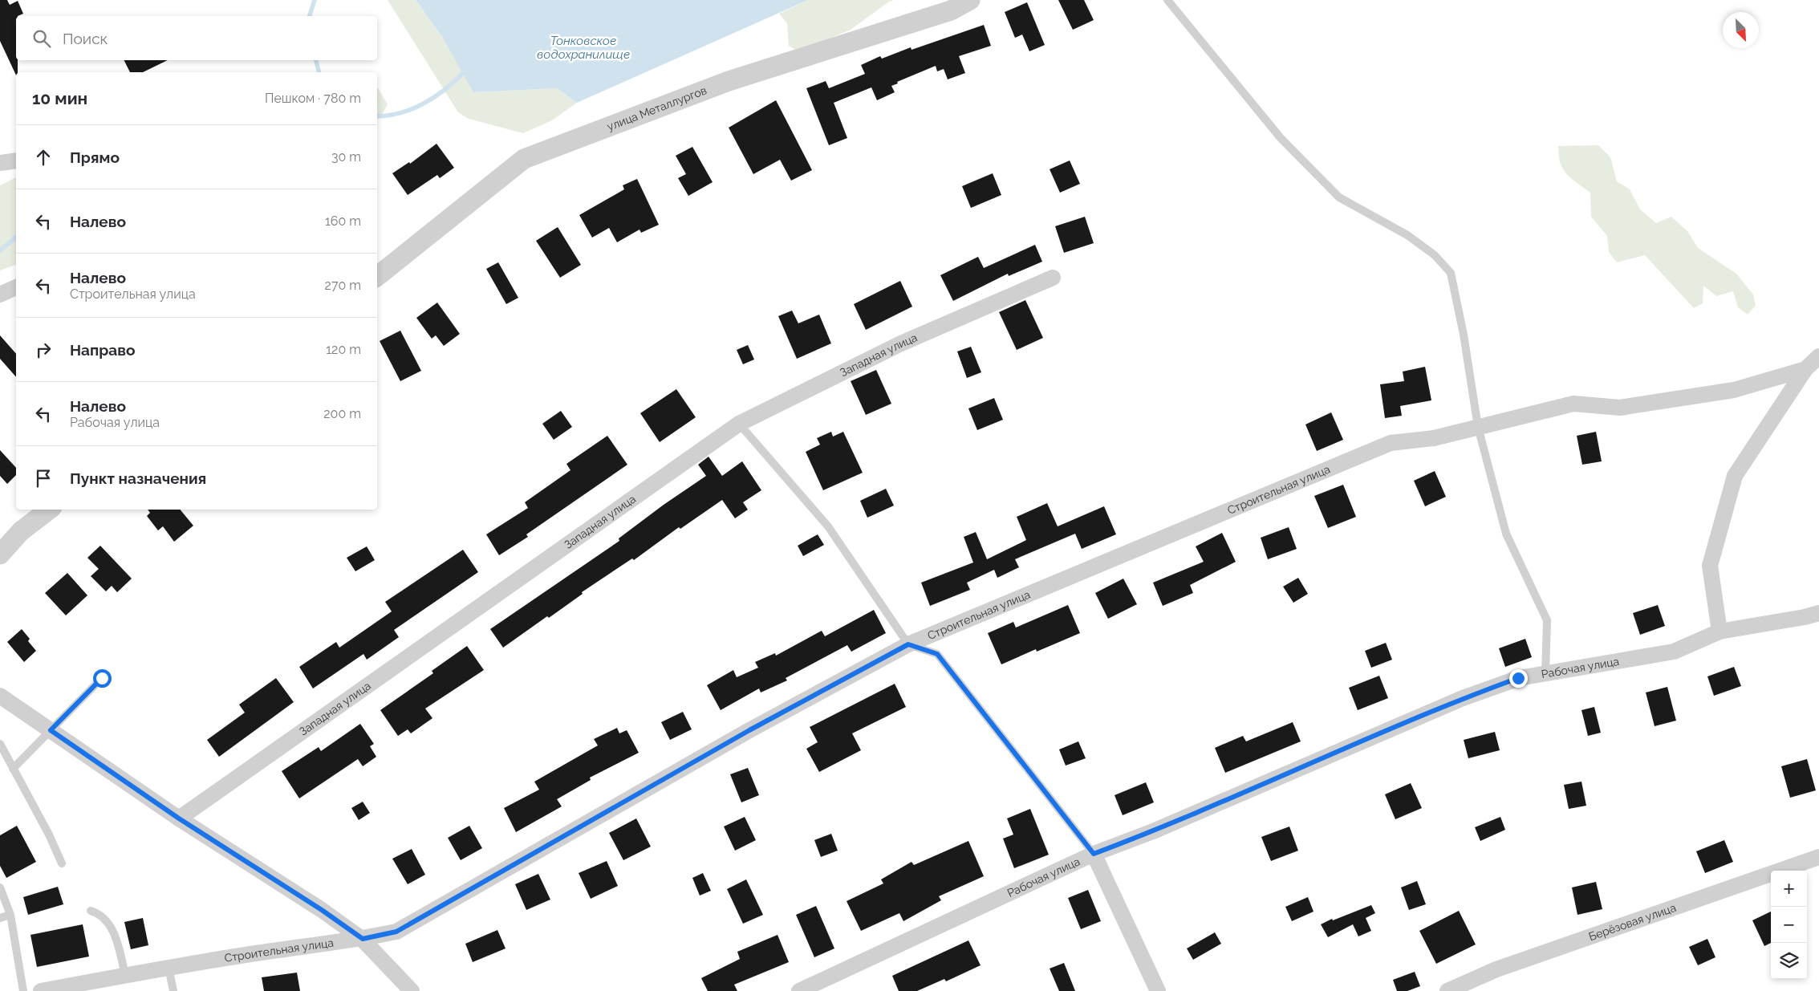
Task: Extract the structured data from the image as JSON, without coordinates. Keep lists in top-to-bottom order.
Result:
{
  "streets": {
    "street": [
      "улица Металлургов",
      "Западная улица",
      "Строительная улица",
      "Рабочая улица",
      "Берёзовая улица"
    ]
  },
  "water": ["Тонковское водохранилище"],
  "north": "bottom right",
  "page": {
    "search": "Поиск",
    "heading": ["10 мин", "Пешком · 780 m"],
    "list": [
      ["Прямо", "30 m"],
      ["Налево", "160 m"],
      ["Налево", "Строительная улица", "270 m"],
      ["Направо", "120 m"],
      ["Налево", "Рабочая улица", "200 m"],
      "Пункт назначения"
    ],
    "map_buttons": ["+", "−"]
  }
}
